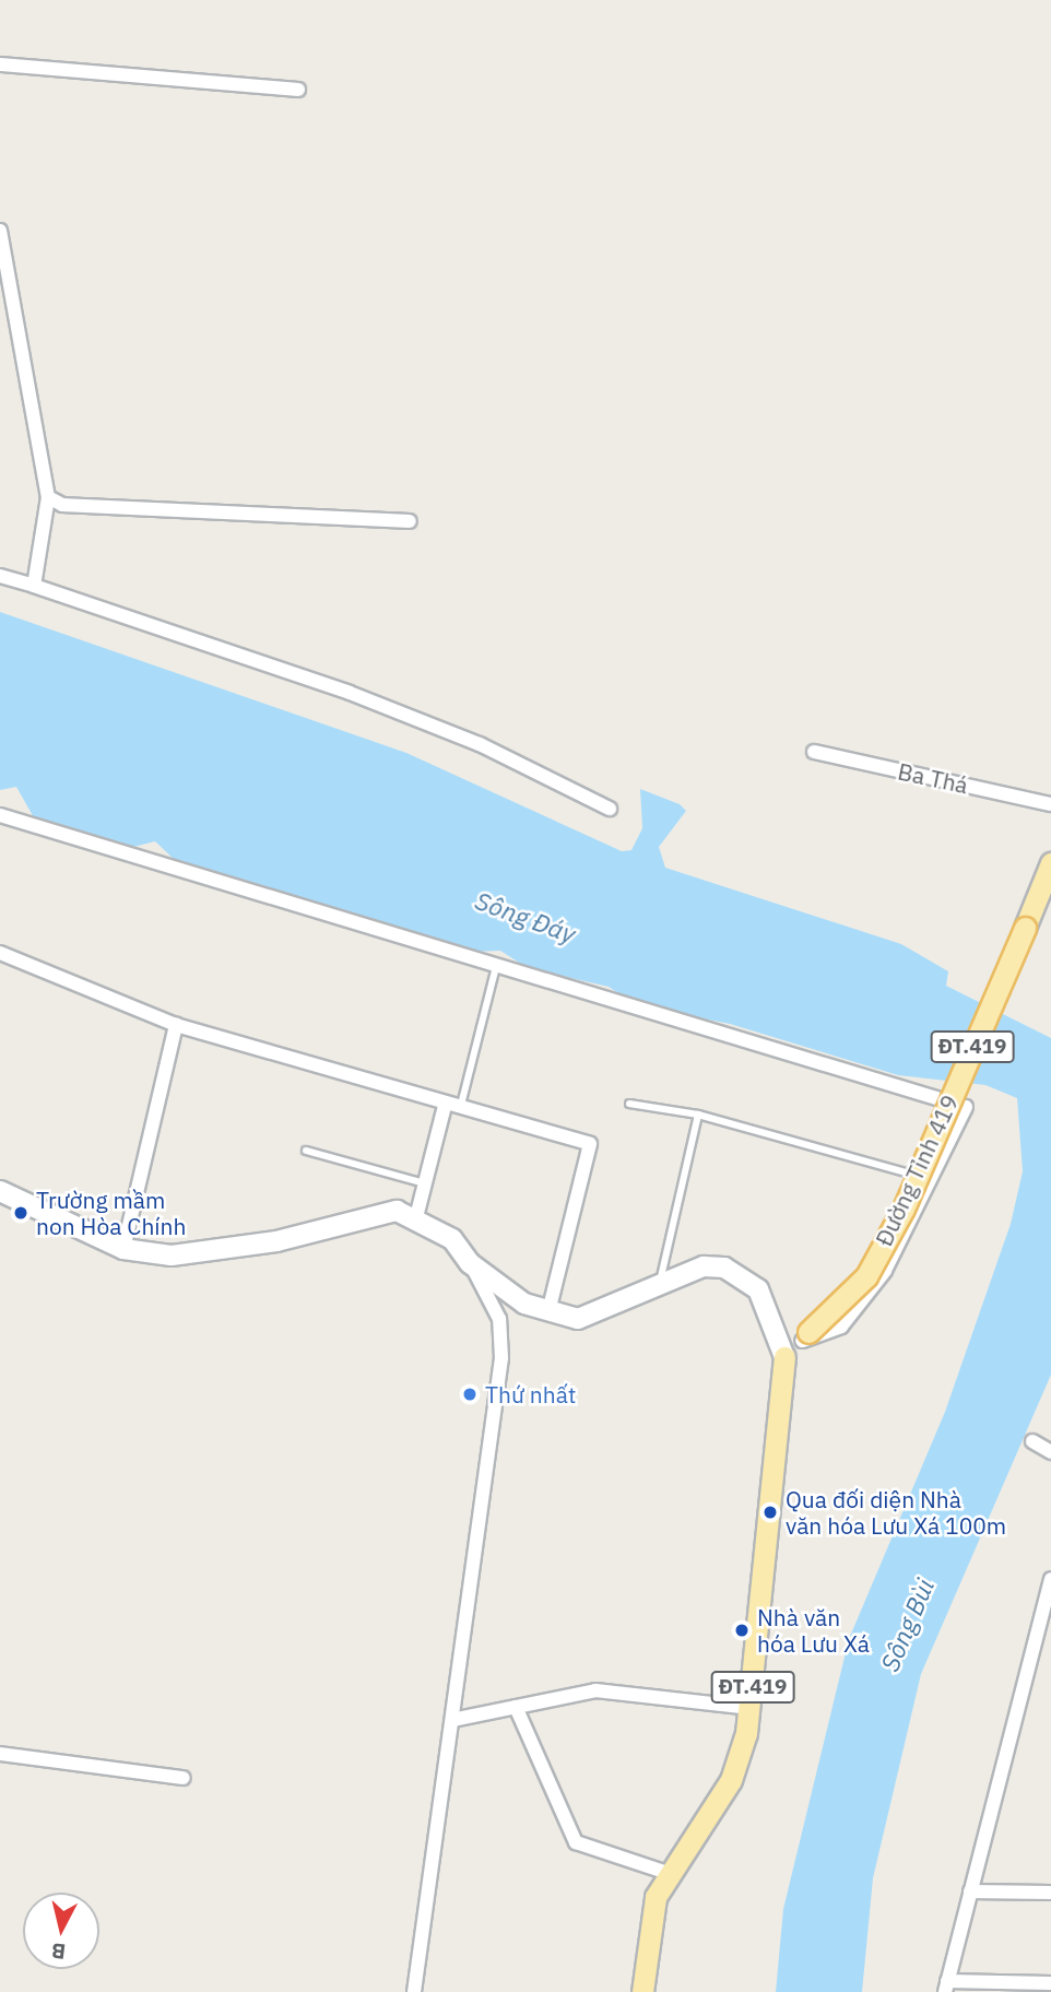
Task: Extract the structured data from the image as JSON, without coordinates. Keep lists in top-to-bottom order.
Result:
{
  "streets": {
    "main road": ["ĐT.419", "Đường Tỉnh 419"],
    "street": ["Ba Thá"]
  },
  "water": ["Sông Đáy", "Sông Bùi"],
  "places": [
    "Trường mầm non Hòa Chính",
    "Thứ nhất",
    "Qua đối diện Nhà văn hóa Lưu Xá 100m",
    "Nhà văn hóa Lưu Xá"
  ],
  "north": "bottom"
}
